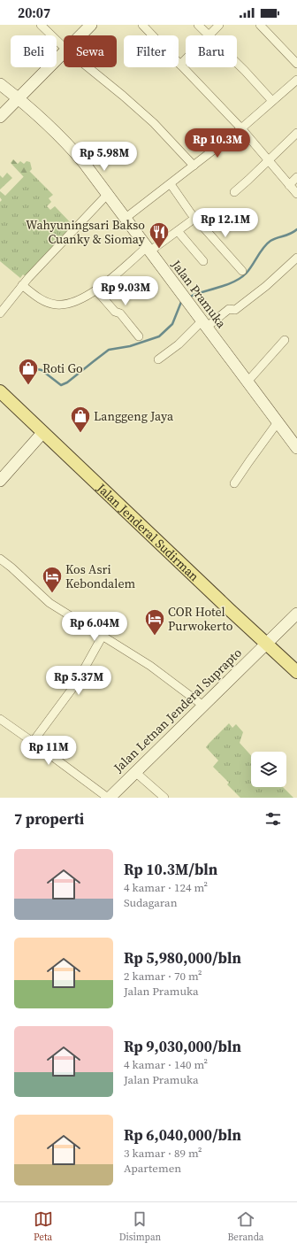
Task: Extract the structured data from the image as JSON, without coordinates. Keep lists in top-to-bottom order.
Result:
{
  "streets": {
    "main road": ["Jalan Jenderal Sudirman"],
    "street": ["Jalan Pramuka", "Jalan Letnan Jenderal Suprapto"]
  },
  "crossings": [
    ["Jalan Jenderal Sudirman", "Jalan Letnan Jenderal Suprapto"]
  ],
  "places": {
    "restaurant": ["Wahyuningsari Bakso Cuanky & Siomay"],
    "shop": ["Roti Go", "Langgeng Jaya"],
    "hotel": ["Kos Asri Kebondalem", "COR Hotel Purwokerto"]
  },
  "page": {
    "status": "20:07",
    "chip": [
      "Beli",
      "Sewa",
      "Filter",
      "Baru"
    ],
    "price": [
      "Rp 10.3M",
      "Rp 5.98M",
      "Rp 12.1M",
      "Rp 9.03M",
      "Rp 6.04M",
      "Rp 5.37M",
      "Rp 11M"
    ],
    "heading": "7 properti",
    "list": [
      {
        "name": "Rp 10.3M/bln",
        "note": "4 kamar · 124 m² · Sudagaran"
      },
      {
        "name": "Rp 5,980,000/bln",
        "note": "2 kamar · 70 m² · Jalan Pramuka"
      },
      {
        "name": "Rp 9,030,000/bln",
        "note": "4 kamar · 140 m² · Jalan Pramuka"
      },
      {
        "name": "Rp 6,040,000/bln",
        "note": "3 kamar · 89 m² · Apartemen"
      }
    ],
    "tabs": ["Peta", "Disimpan", "Beranda"]
  }
}
